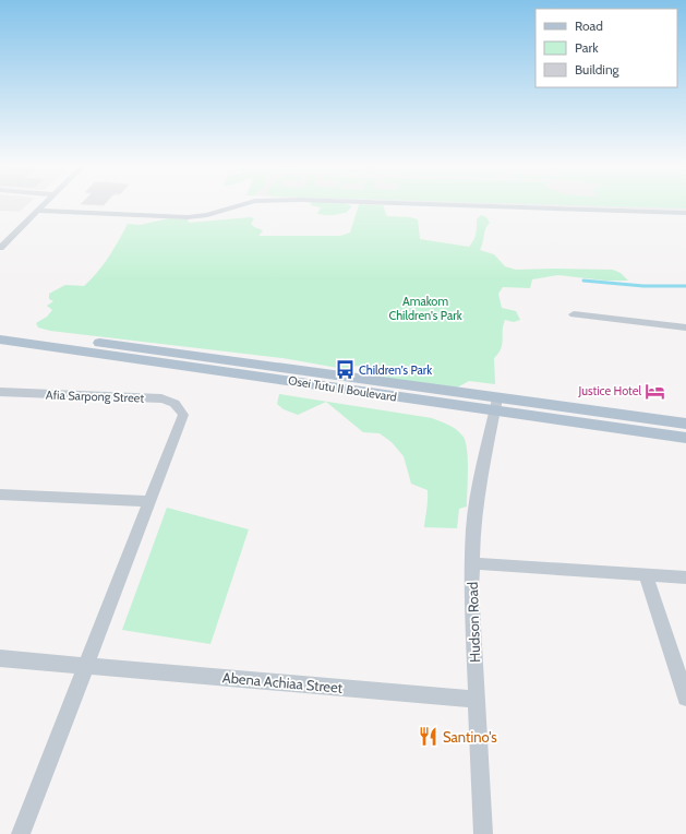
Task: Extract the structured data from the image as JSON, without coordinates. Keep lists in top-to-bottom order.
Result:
{
  "streets": {
    "main road": ["Osei Tutu II Boulevard"],
    "street": ["Afia Sarpong Street", "Hudson Road", "Abena Achiaa Street"]
  },
  "crossings": [
    ["Osei Tutu II Boulevard", "Hudson Road"],
    ["Hudson Road", "Abena Achiaa Street"]
  ],
  "parks": ["Amakom Children's Park"],
  "places": {
    "bus stop": ["Children's Park"],
    "hotel": ["Justice Hotel"],
    "restaurant": ["Santino's"]
  },
  "legend": ["Road", "Park", "Building"]
}
